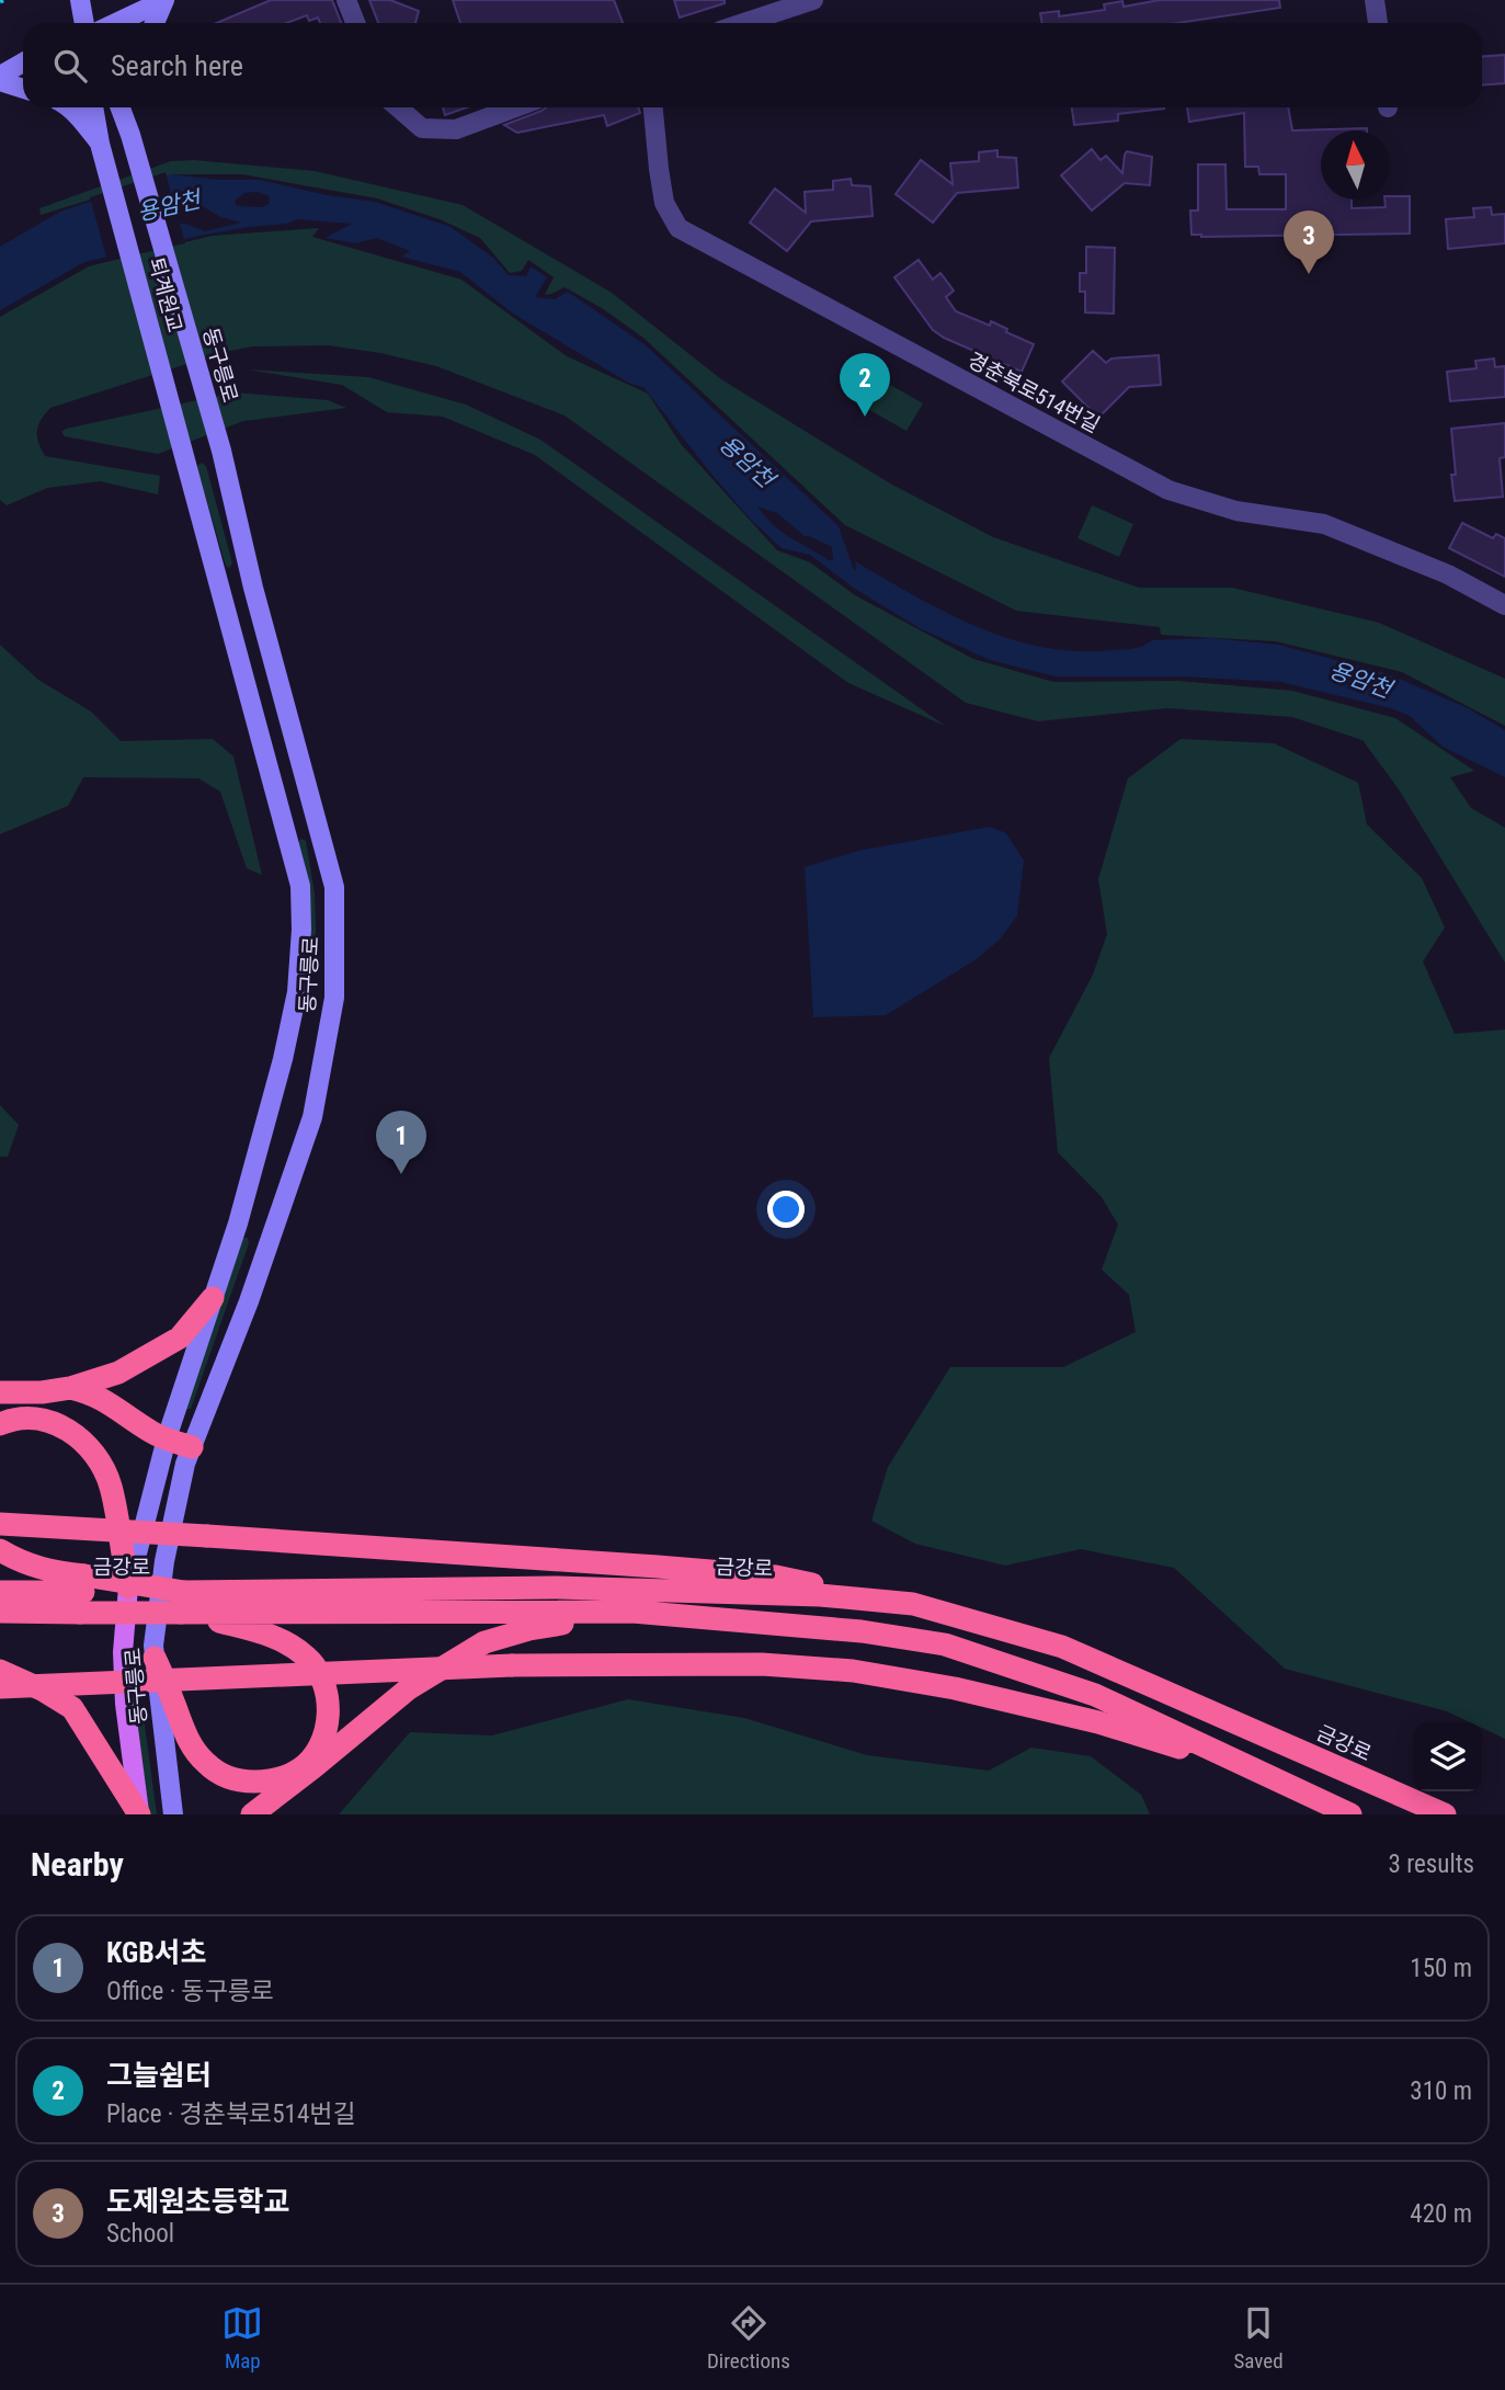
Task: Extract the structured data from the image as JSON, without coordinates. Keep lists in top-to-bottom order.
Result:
{
  "streets": {
    "highway": ["금강로"],
    "main road": ["동구릉로"],
    "street": ["퇴계원교", "경춘북로514번길"]
  },
  "crossings": [
    ["퇴계원교", "동구릉로"]
  ],
  "water": ["용암천"],
  "north": "top",
  "page": {
    "search": "Search here",
    "pins": ["3", "2", "1"],
    "heading": ["Nearby", "3 results"],
    "list": [
      {
        "mark": "1",
        "name": "KGB서초",
        "note": "Office · 동구릉로",
        "value": "150 m"
      },
      {
        "mark": "2",
        "name": "그늘쉼터",
        "note": "Place · 경춘북로514번길",
        "value": "310 m"
      },
      {
        "mark": "3",
        "name": "도제원초등학교",
        "note": "School",
        "value": "420 m"
      }
    ],
    "nav": ["Map", "Directions", "Saved"]
  }
}
